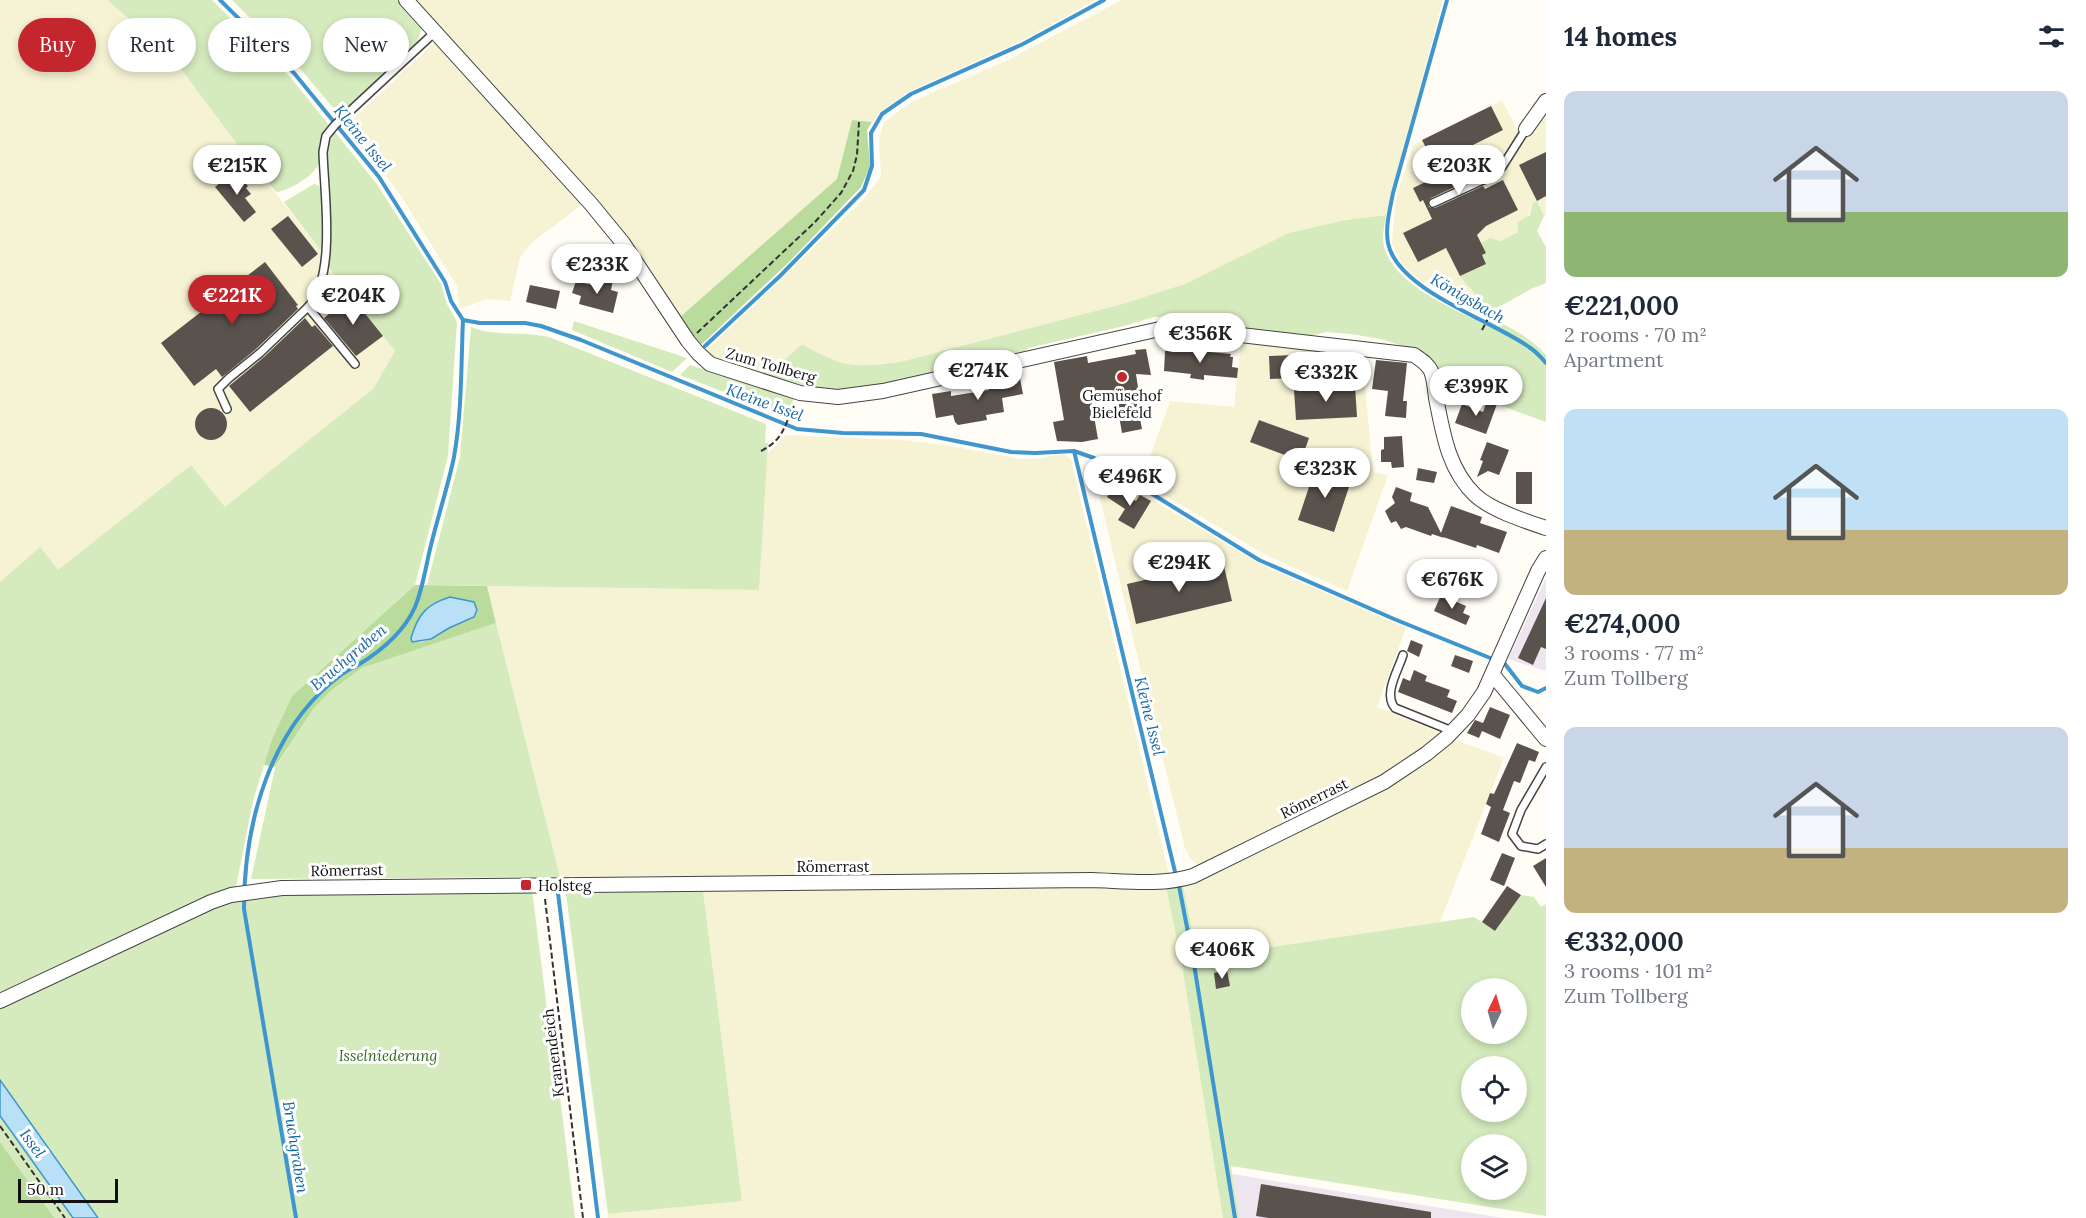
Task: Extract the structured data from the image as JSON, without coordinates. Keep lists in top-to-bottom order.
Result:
{
  "streets": {
    "street": ["Zum Tollberg", "Römerrast"],
    "path": ["Kranendeich"]
  },
  "crossings": [
    ["Römerrast", "Kranendeich"]
  ],
  "water": [
    "Kleine Issel",
    "Königsbach",
    "Bruchgraben",
    "Issel"
  ],
  "parks": ["Isselniederung"],
  "places": {
    "other": ["Gemüsehof Bielefeld"],
    "transit": ["Holsteg"]
  },
  "scale_bar": "50 m",
  "north": "top",
  "page": {
    "heading": "14 homes",
    "chip": [
      "Buy",
      "Rent",
      "Filters",
      "New"
    ],
    "list": [
      {
        "name": "€221,000",
        "note": "2 rooms · 70 m² · Apartment"
      },
      {
        "name": "€274,000",
        "note": "3 rooms · 77 m² · Zum Tollberg"
      },
      {
        "name": "€332,000",
        "note": "3 rooms · 101 m² · Zum Tollberg"
      }
    ],
    "price": [
      "€215K",
      "€203K",
      "€233K",
      "€221K",
      "€204K",
      "€356K",
      "€274K",
      "€332K",
      "€399K",
      "€323K",
      "€496K",
      "€294K",
      "€676K",
      "€406K"
    ],
    "scale": "50 m"
  }
}
